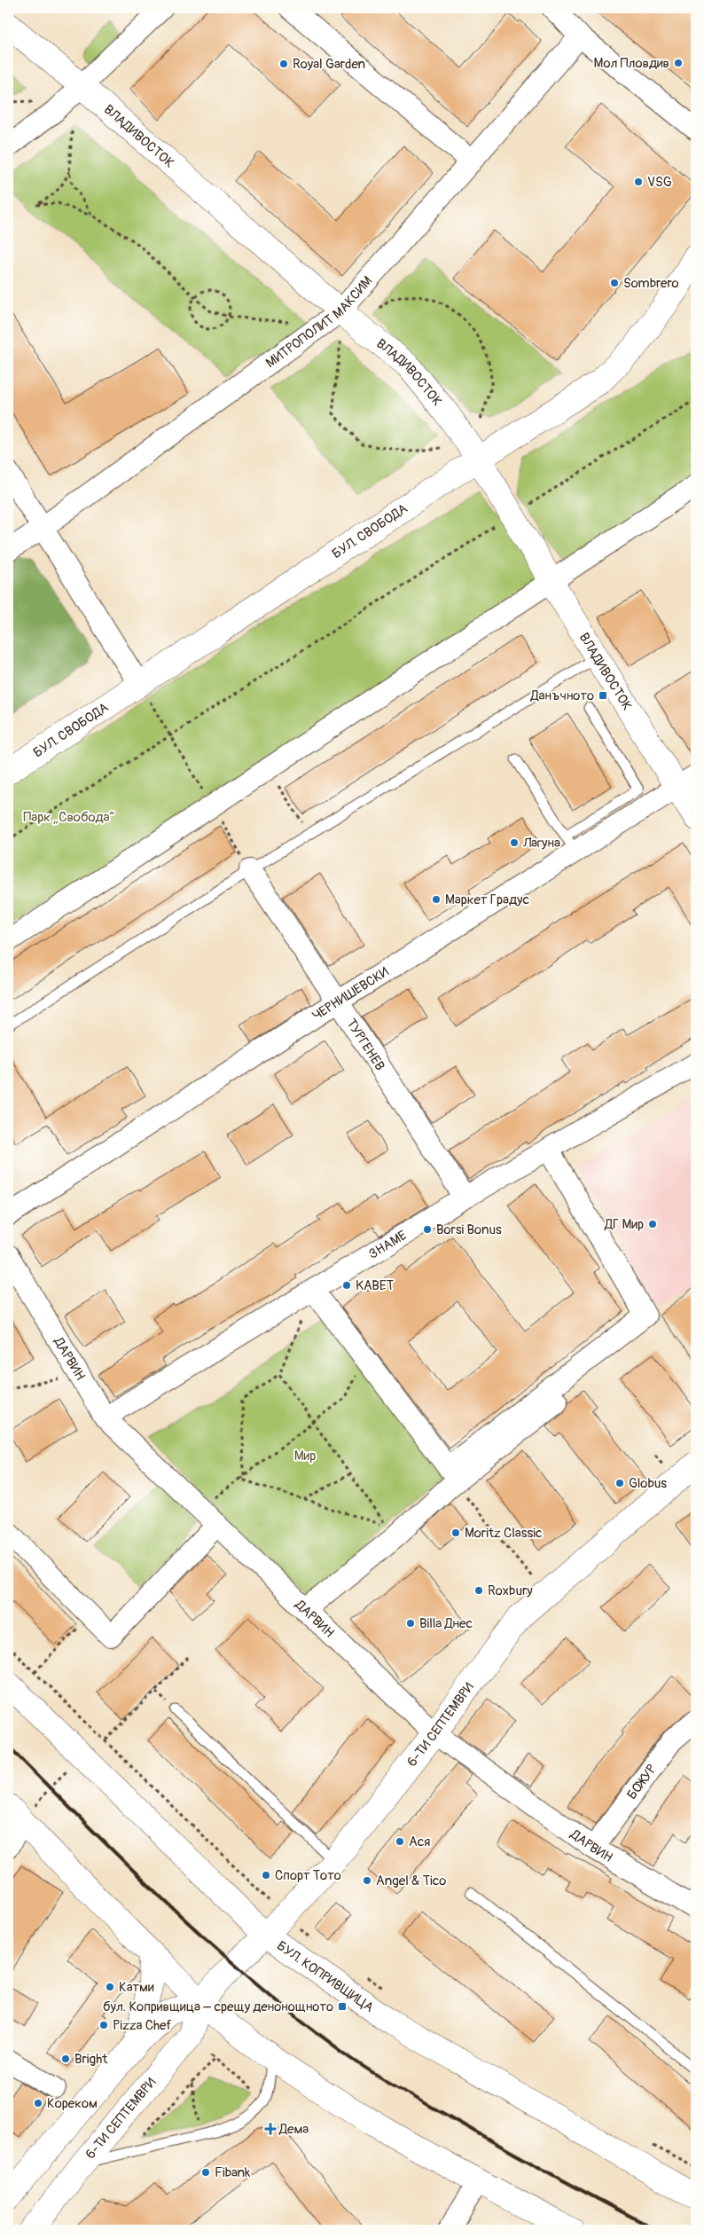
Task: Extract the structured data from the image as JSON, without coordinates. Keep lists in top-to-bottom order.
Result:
{
  "streets": {
    "street": [
      "ВЛАДИВОСТОК",
      "МИТРОПОЛИТ МАКСИМ",
      "БУЛ. СВОБОДА",
      "ЧЕРНИШЕВСКИ",
      "ТУРГЕНЕВ",
      "ЗНАМЕ",
      "ДАРВИН",
      "6-ТИ СЕПТЕМВРИ",
      "БОЖУР",
      "БУЛ. КОПРИВЩИЦА"
    ]
  },
  "crossings": [
    ["ВЛАДИВОСТОК", "МИТРОПОЛИТ МАКСИМ"],
    ["ВЛАДИВОСТОК", "БУЛ. СВОБОДА"],
    ["ВЛАДИВОСТОК", "ЧЕРНИШЕВСКИ"],
    ["ЧЕРНИШЕВСКИ", "ТУРГЕНЕВ"],
    ["ТУРГЕНЕВ", "ЗНАМЕ"],
    ["ЗНАМЕ", "ДАРВИН"],
    ["ДАРВИН", "6-ТИ СЕПТЕМВРИ"],
    ["ДАРВИН", "БОЖУР"],
    ["6-ТИ СЕПТЕМВРИ", "БУЛ. КОПРИВЩИЦА"]
  ],
  "parks": ["Парк „Свобода“", "Мир"],
  "places": {
    "other": [
      "Мол Пловдив",
      "Royal Garden",
      "VSG",
      "Sombrero",
      "Лагуна",
      "Маркет Градус",
      "ДГ Мир",
      "Borsi Bonus",
      "KABET",
      "Globus",
      "Moritz Classic",
      "Roxbury",
      "Billa Днес",
      "Ася",
      "Спорт Тото",
      "Angel & Tico",
      "Катми",
      "Pizza Chef",
      "Bright",
      "Кореком",
      "Fibank"
    ],
    "transit": ["Данъчното", "бул. Копривщица – срещу денонощното"],
    "health": ["Дема"]
  }
}
